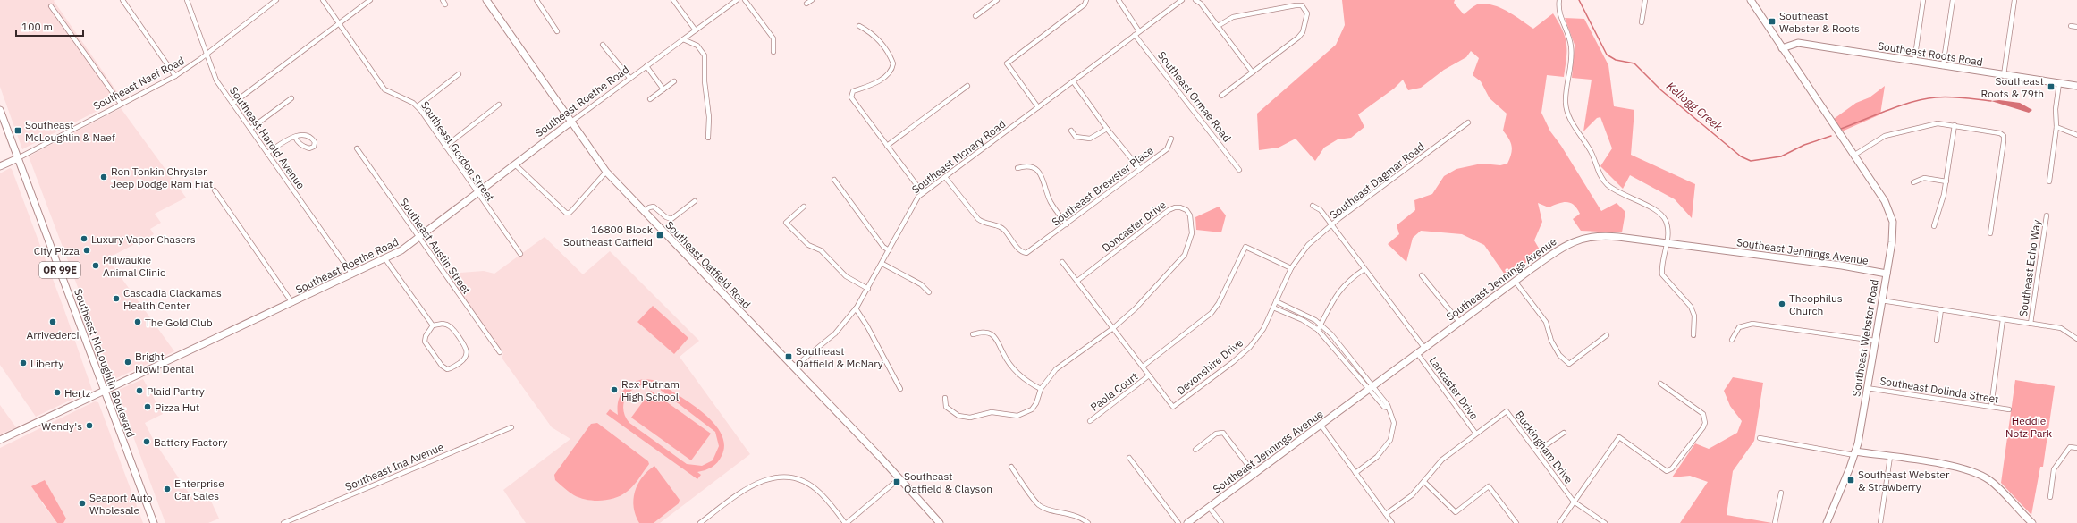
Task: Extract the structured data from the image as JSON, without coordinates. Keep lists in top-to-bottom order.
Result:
{
  "streets": {
    "main road": [
      "Southeast Roots Road",
      "Southeast Naef Road",
      "Southeast Roethe Road",
      "Southeast Jennings Avenue",
      "Southeast Oatfield Road",
      "OR 99E",
      "Southeast Webster Road",
      "Southeast McLoughlin Boulevard"
    ],
    "street": [
      "Southeast Ormae Road",
      "Southeast Harold Avenue",
      "Southeast Gordon Street",
      "Southeast Mcnary Road",
      "Southeast Dagmar Road",
      "Southeast Brewster Place",
      "Doncaster Drive",
      "Southeast Austin Street",
      "Southeast Echo Way",
      "Devonshire Drive",
      "Lancaster Drive",
      "Southeast Dolinda Street",
      "Paola Court",
      "Buckingham Drive",
      "Southeast Ina Avenue"
    ]
  },
  "crossings": [
    ["Southeast Roots Road", "Southeast Webster Road"],
    ["Southeast Naef Road", "Southeast Harold Avenue"],
    ["Southeast Naef Road", "Southeast McLoughlin Boulevard"],
    ["Southeast Ormae Road", "Southeast Mcnary Road"],
    ["Southeast Roethe Road", "Southeast Harold Avenue"],
    ["Southeast Roethe Road", "Southeast Gordon Street"],
    ["Southeast Roethe Road", "Southeast Austin Street"],
    ["Southeast Roethe Road", "Southeast Oatfield Road"],
    ["Southeast Roethe Road", "Southeast McLoughlin Boulevard"],
    ["Southeast Mcnary Road", "Southeast Brewster Place"],
    ["Southeast Mcnary Road", "Southeast Oatfield Road"],
    ["Southeast Dagmar Road", "Southeast Jennings Avenue"],
    ["Southeast Dagmar Road", "Devonshire Drive"],
    ["Doncaster Drive", "Devonshire Drive"],
    ["Southeast Jennings Avenue", "Southeast Webster Road"],
    ["Southeast Jennings Avenue", "Lancaster Drive"],
    ["Southeast Webster Road", "Southeast Dolinda Street"],
    ["Devonshire Drive", "Paola Court"],
    ["Lancaster Drive", "Buckingham Drive"]
  ],
  "water": ["Kellogg Creek"],
  "parks": ["Heddie Notz Park"],
  "places": {
    "transit": [
      "Southeast Webster & Roots",
      "Southeast Roots & 79th",
      "Southeast McLoughlin & Naef",
      "16800 Block Southeast Oatfield",
      "Southeast Oatfield & McNary",
      "Southeast Webster & Strawberry",
      "Southeast Oatfield & Clayson"
    ],
    "other": [
      "Ron Tonkin Chrysler Jeep Dodge Ram Fiat",
      "Luxury Vapor Chasers",
      "City Pizza",
      "Milwaukie Animal Clinic",
      "Cascadia Clackamas Health Center",
      "Theophilus Church",
      "Arrivederci",
      "The Gold Club",
      "Bright Now! Dental",
      "Liberty",
      "Rex Putnam High School",
      "Plaid Pantry",
      "Hertz",
      "Pizza Hut",
      "Wendy's",
      "Battery Factory",
      "Enterprise Car Sales",
      "Seaport Auto Wholesale"
    ]
  },
  "scale_bar": "100 m"
}
